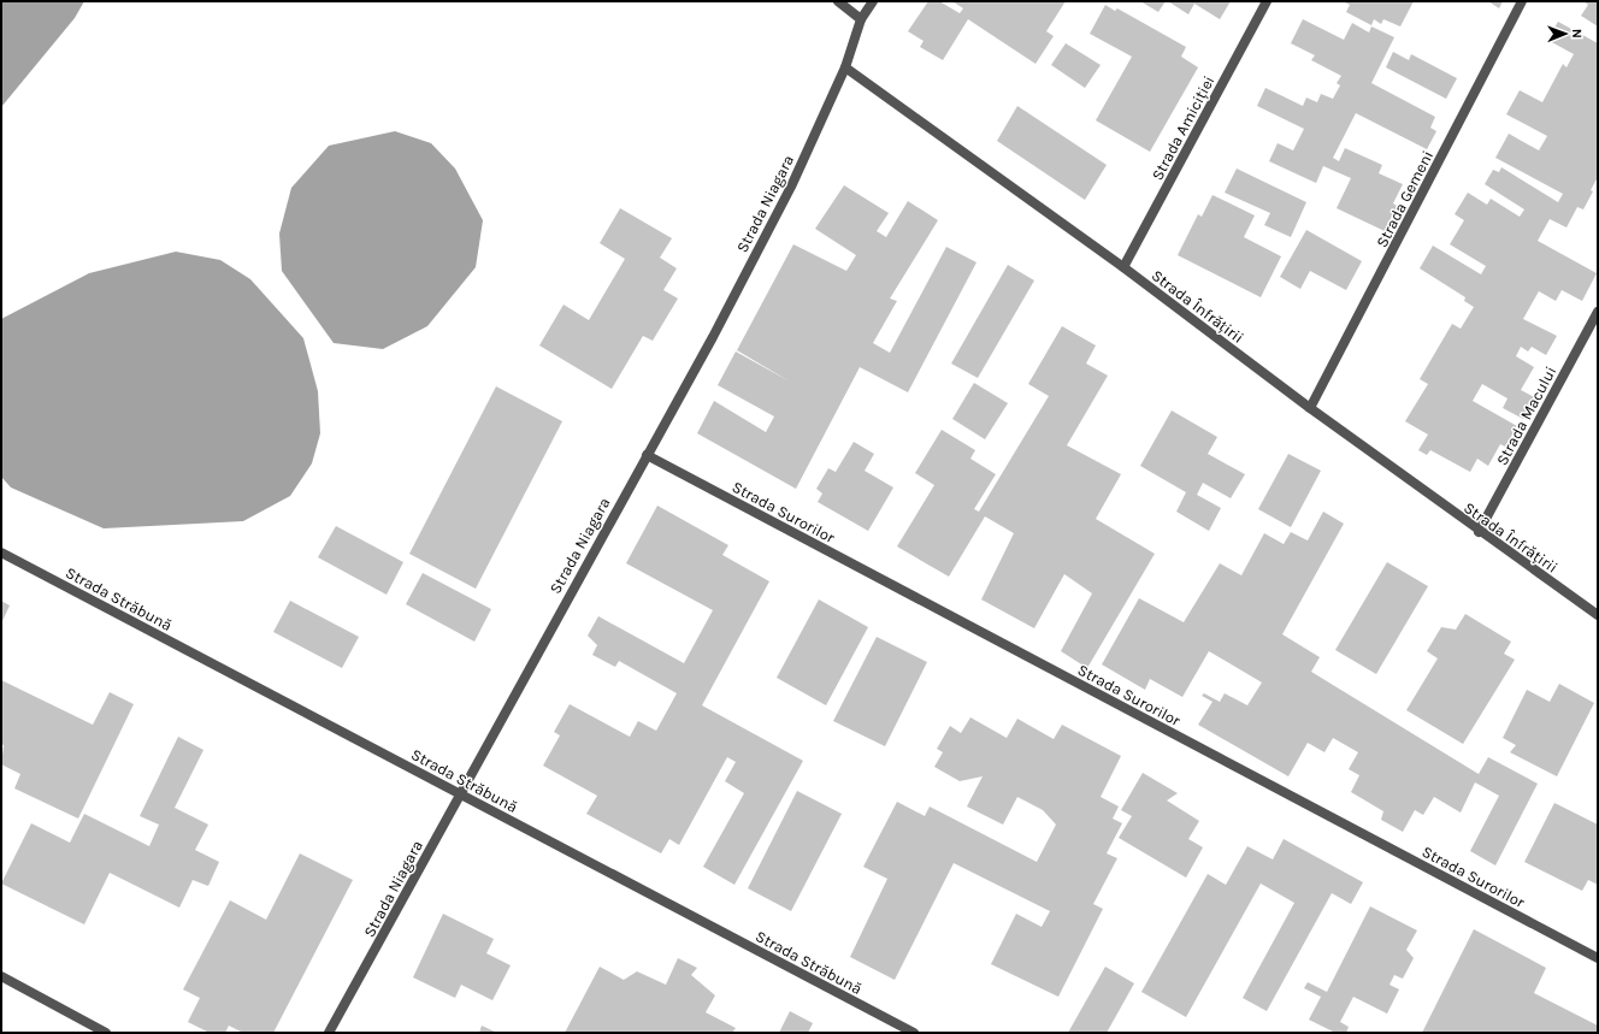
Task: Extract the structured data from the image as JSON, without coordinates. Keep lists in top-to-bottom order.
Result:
{
  "streets": {
    "street": [
      "Strada Amiciției",
      "Strada Gemeni",
      "Strada Niagara",
      "Strada Înfrățirii",
      "Strada Macului",
      "Strada Surorilor",
      "Strada Străbună"
    ]
  },
  "crossings": [
    ["Strada Amiciției", "Strada Înfrățirii"],
    ["Strada Gemeni", "Strada Înfrățirii"],
    ["Strada Niagara", "Strada Înfrățirii"],
    ["Strada Niagara", "Strada Surorilor"],
    ["Strada Niagara", "Strada Străbună"],
    ["Strada Înfrățirii", "Strada Macului"]
  ],
  "north": "right"
}
